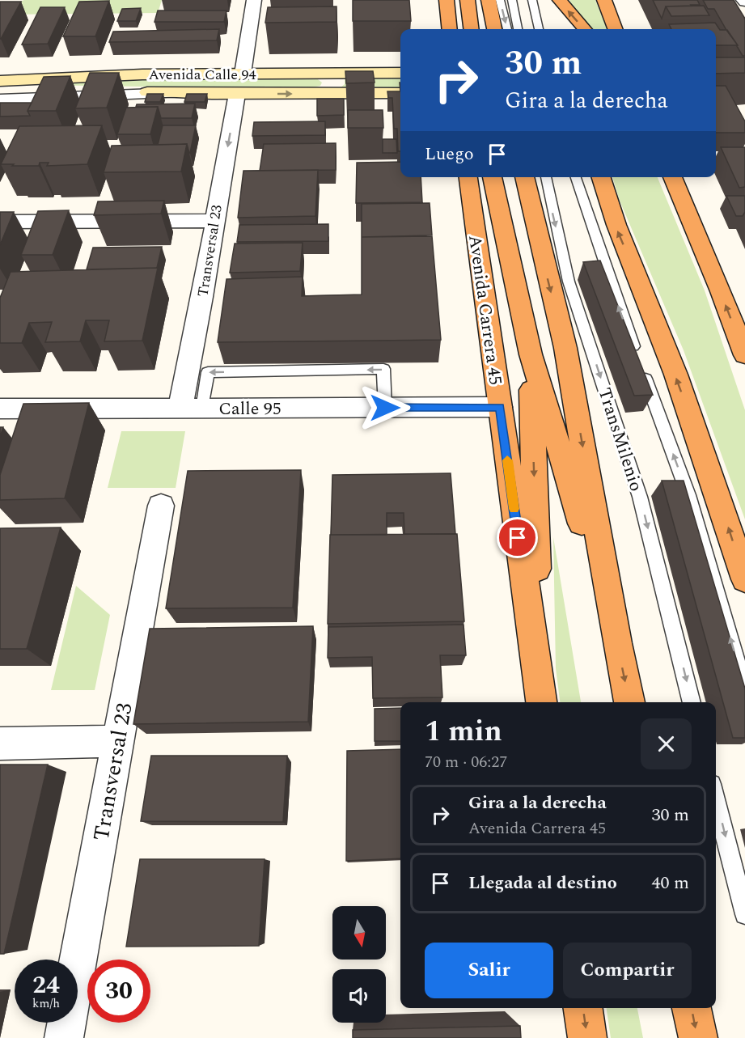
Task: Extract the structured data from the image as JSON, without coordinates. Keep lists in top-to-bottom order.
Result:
{
  "streets": {
    "highway": ["Avenida Carrera 45"],
    "main road": ["Avenida Calle 94"],
    "street": ["Transversal 23", "Calle 95"],
    "lane": ["TransMilenio"]
  },
  "crossings": [
    ["Avenida Calle 94", "Transversal 23"],
    ["Transversal 23", "Calle 95"],
    ["Avenida Carrera 45", "Calle 95"]
  ],
  "north": "bottom",
  "page": {
    "turn": ["30 m", "Gira a la derecha"],
    "then": "Luego",
    "heading": ["1 min", "70 m · 06:27"],
    "list": [
      {
        "name": "Gira a la derecha",
        "note": "Avenida Carrera 45",
        "value": "30 m"
      },
      {
        "name": "Llegada al destino",
        "value": "40 m"
      }
    ],
    "buttons": ["Salir", "Compartir"],
    "speed": "24 km/h",
    "limit": "30"
  }
}
